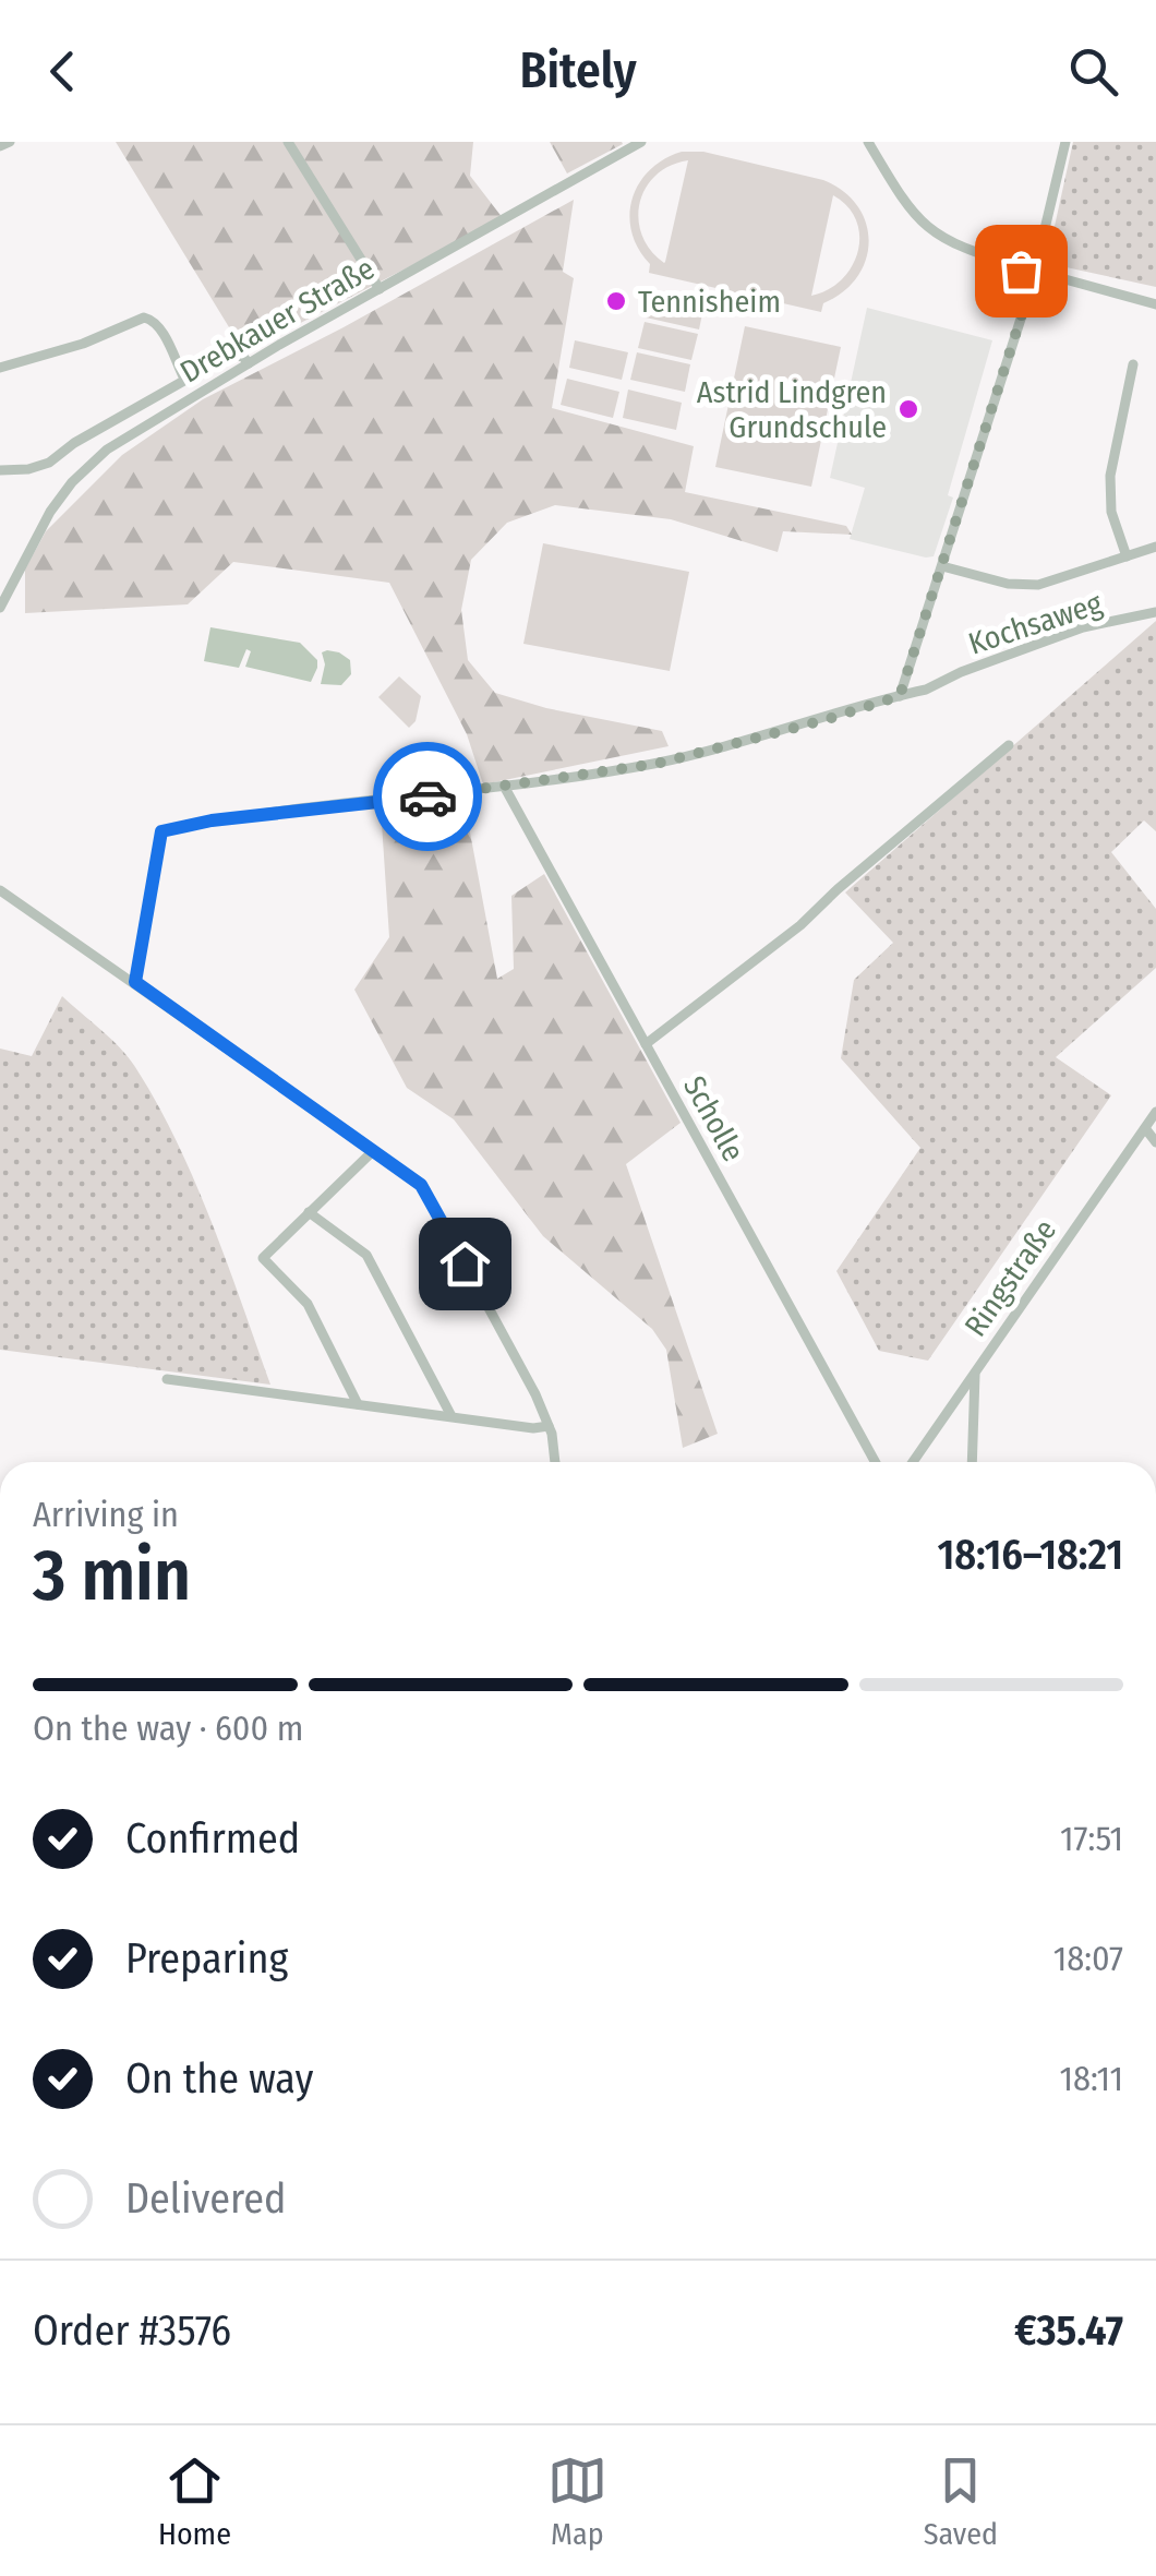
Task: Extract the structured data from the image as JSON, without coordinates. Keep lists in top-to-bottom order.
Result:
{
  "streets": {
    "street": [
      "Drebkauer Straße",
      "Kochsaweg",
      "Scholle",
      "Ringstraße"
    ]
  },
  "crossings": [
    ["Kochsaweg", "Scholle"]
  ],
  "places": ["Tennisheim", "Astrid Lindgren Grundschule"],
  "page": {
    "header": "Bitely",
    "heading": ["3 min", "Arriving in", "18:16–18:21"],
    "panel": ["Order #3576", "€35.47"],
    "bar": "On the way · 600 m",
    "list": [
      ["Confirmed", "17:51"],
      ["Preparing", "18:07"],
      ["On the way", "18:11"],
      "Delivered"
    ],
    "tabs": ["Home", "Map", "Saved"]
  }
}
